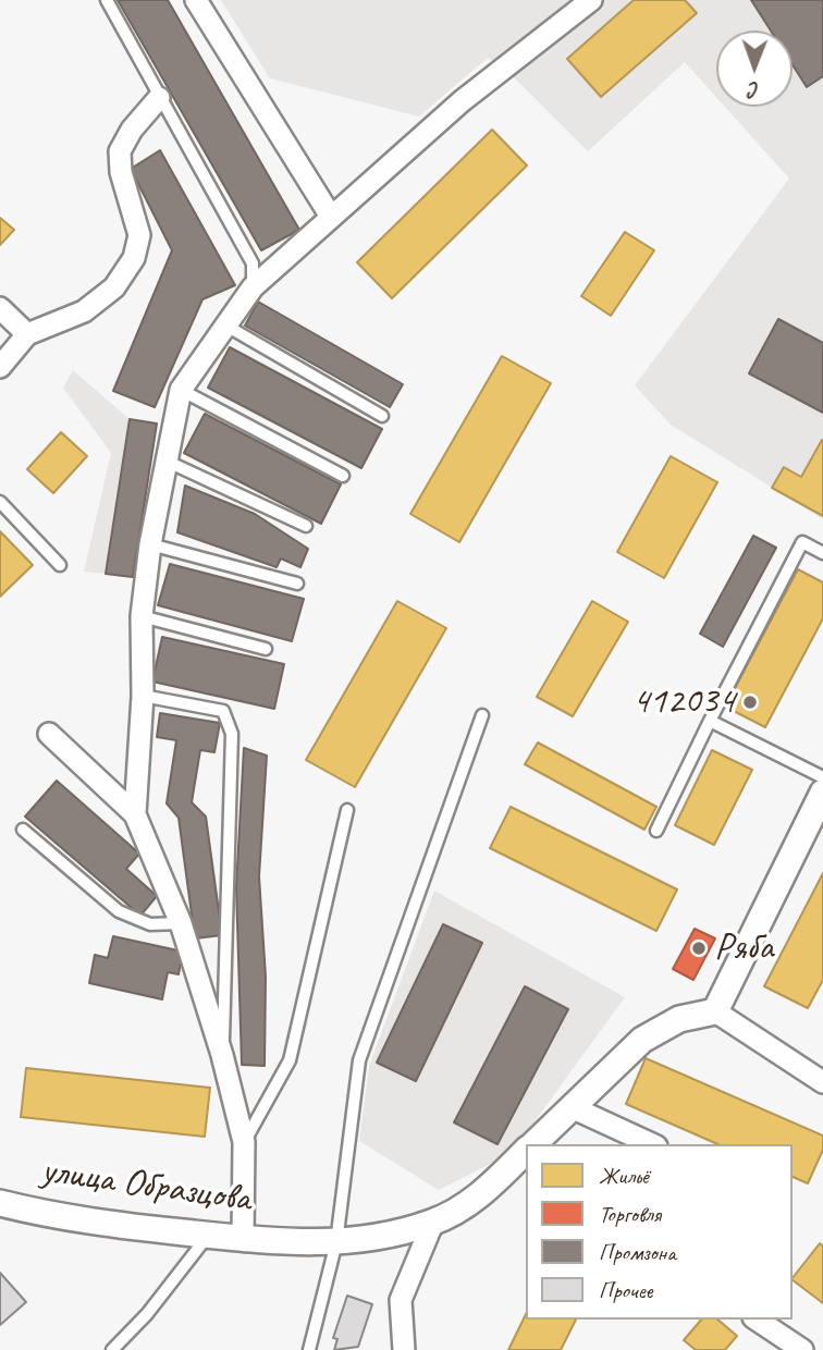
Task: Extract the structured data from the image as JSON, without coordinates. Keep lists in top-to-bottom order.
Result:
{
  "streets": {
    "street": ["улица Образцова"]
  },
  "places": ["412034", "Ряба"],
  "legend": [
    "Жильё",
    "Торговля",
    "Промзона",
    "Прочее"
  ],
  "north": "bottom"
}
